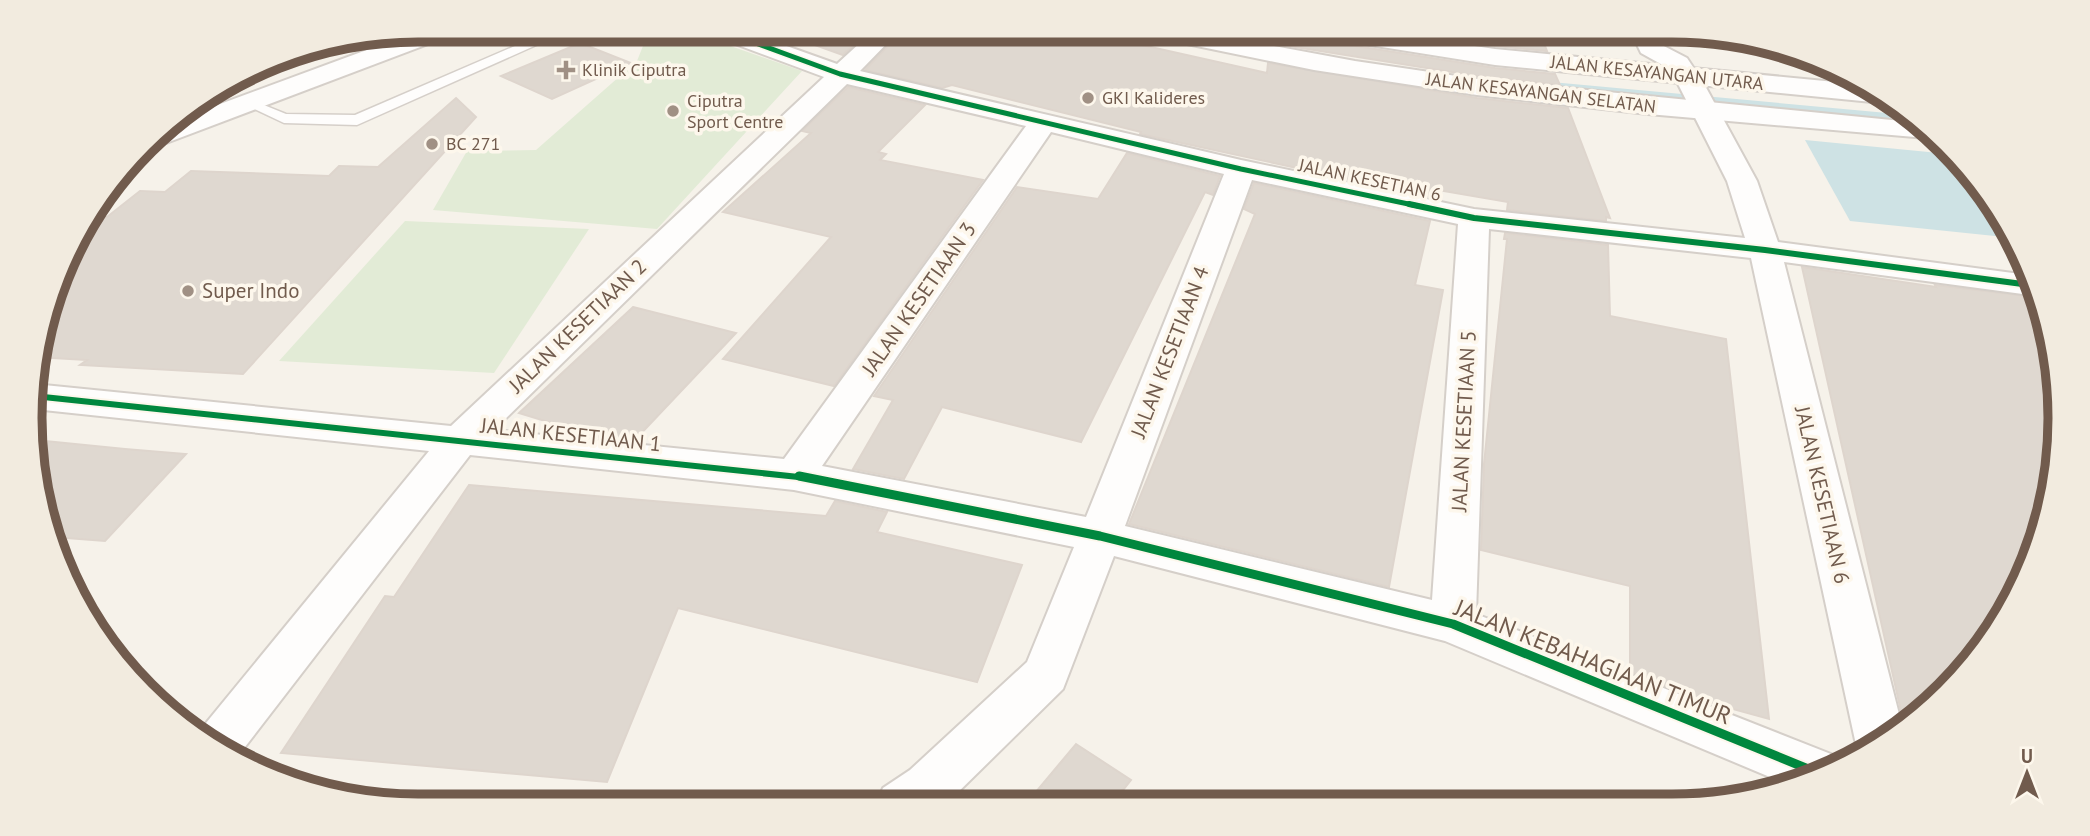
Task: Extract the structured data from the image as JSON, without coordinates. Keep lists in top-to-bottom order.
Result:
{
  "streets": {
    "street": [
      "JALAN KESAYANGAN UTARA",
      "JALAN KESAYANGAN SELATAN",
      "JALAN KESETIAN 6",
      "JALAN KESETIAAN 3",
      "JALAN KESETIAAN 2",
      "JALAN KESETIAAN 4",
      "JALAN KESETIAAN 5",
      "JALAN KESETIAAN 1",
      "JALAN KESETIAAN 6",
      "JALAN KEBAHAGIAAN TIMUR"
    ]
  },
  "crossings": [
    ["JALAN KESAYANGAN UTARA", "JALAN KESAYANGAN SELATAN"],
    ["JALAN KESAYANGAN UTARA", "JALAN KESETIAAN 6"],
    ["JALAN KESAYANGAN SELATAN", "JALAN KESETIAAN 6"],
    ["JALAN KESETIAN 6", "JALAN KESETIAAN 3"],
    ["JALAN KESETIAN 6", "JALAN KESETIAAN 2"],
    ["JALAN KESETIAN 6", "JALAN KESETIAAN 4"],
    ["JALAN KESETIAN 6", "JALAN KESETIAAN 5"],
    ["JALAN KESETIAN 6", "JALAN KESETIAAN 6"],
    ["JALAN KESETIAAN 3", "JALAN KESETIAAN 1"],
    ["JALAN KESETIAAN 2", "JALAN KESETIAAN 1"],
    ["JALAN KESETIAAN 4", "JALAN KESETIAAN 1"],
    ["JALAN KESETIAAN 4", "JALAN KEBAHAGIAAN TIMUR"],
    ["JALAN KESETIAAN 5", "JALAN KEBAHAGIAAN TIMUR"],
    ["JALAN KESETIAAN 1", "JALAN KEBAHAGIAAN TIMUR"]
  ],
  "places": {
    "health": ["Klinik Ciputra"],
    "other": [
      "GKI Kalideres",
      "Ciputra Sport Centre",
      "BC 271",
      "Super Indo"
    ]
  },
  "north": "top"
}
